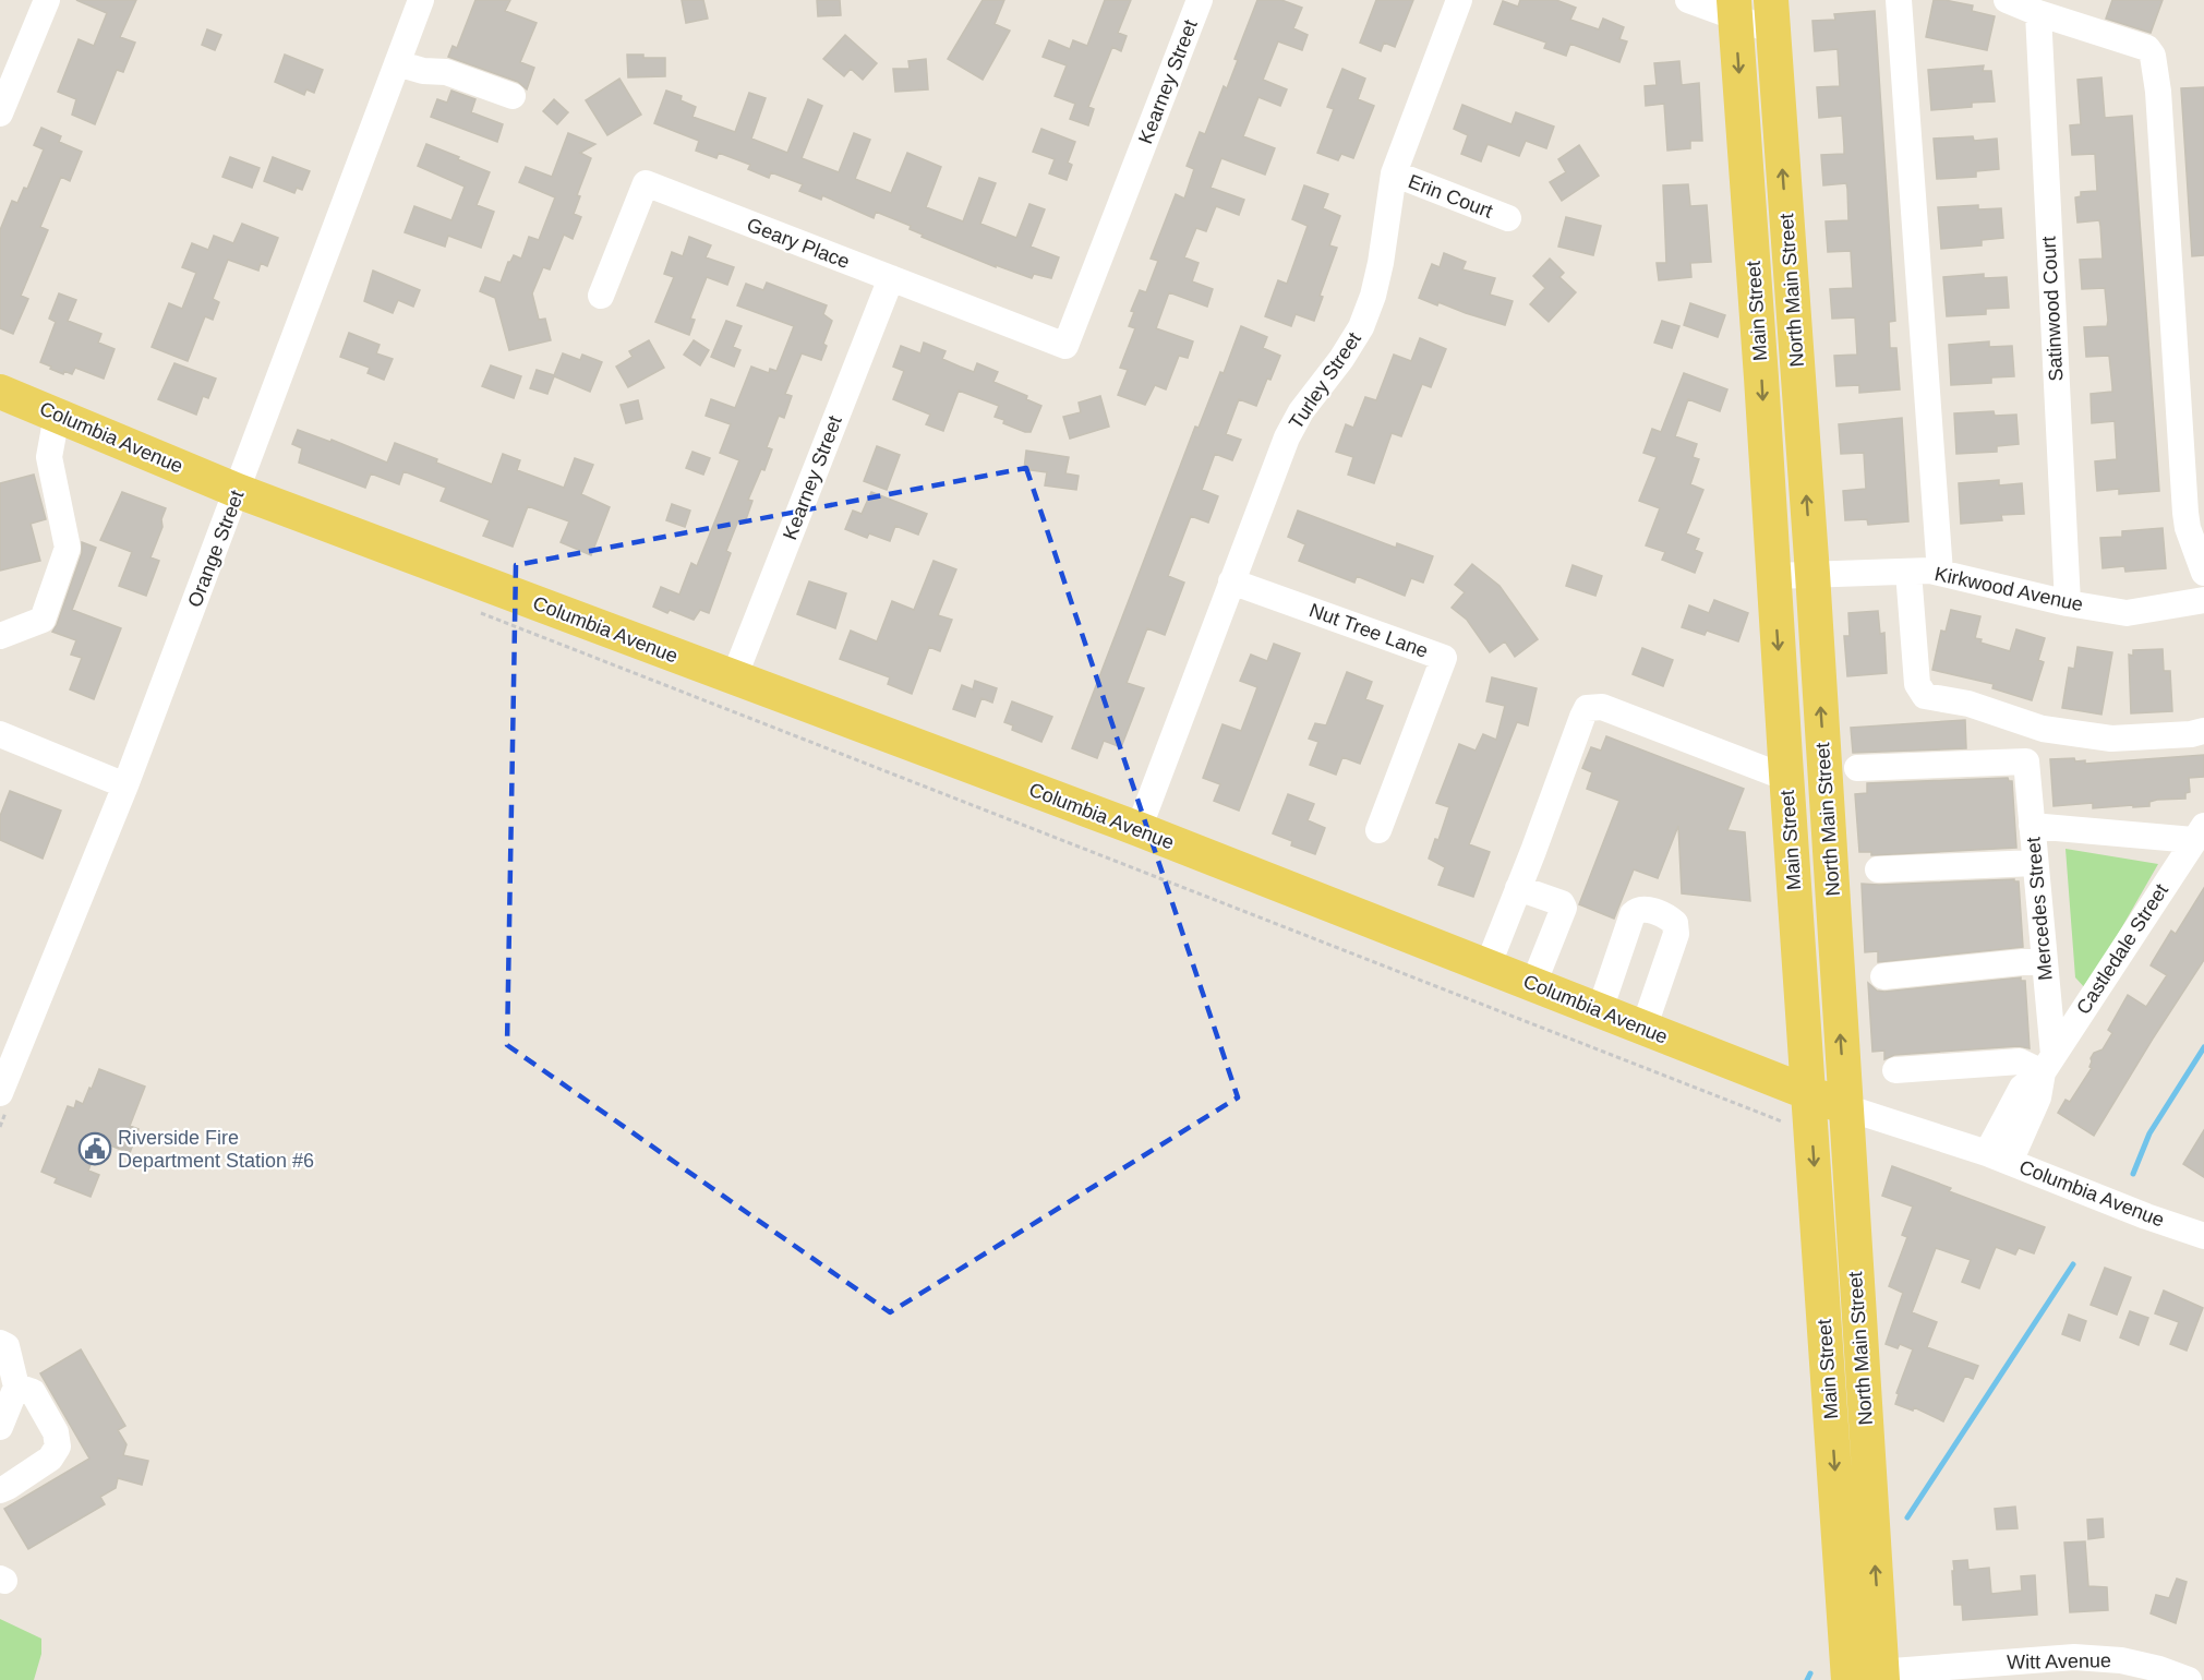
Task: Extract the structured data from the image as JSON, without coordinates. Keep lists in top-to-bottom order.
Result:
{
  "streets": {
    "main road": ["North Main Street", "Main Street", "Columbia Avenue"],
    "street": [
      "Kearney Street",
      "Erin Court",
      "Geary Place",
      "Satinwood Court",
      "Turley Street",
      "Orange Street",
      "Kirkwood Avenue",
      "Nut Tree Lane",
      "Mercedes Street",
      "Castledale Street",
      "Witt Avenue"
    ]
  },
  "crossings": [
    ["Kearney Street", "Geary Place"],
    ["Kearney Street", "Columbia Avenue"],
    ["Erin Court", "Turley Street"],
    ["North Main Street", "Columbia Avenue"],
    ["North Main Street", "Kirkwood Avenue"],
    ["North Main Street", "Witt Avenue"],
    ["Satinwood Court", "Kirkwood Avenue"],
    ["Main Street", "Columbia Avenue"],
    ["Main Street", "Kirkwood Avenue"],
    ["Main Street", "Witt Avenue"],
    ["Turley Street", "Columbia Avenue"],
    ["Turley Street", "Nut Tree Lane"],
    ["Columbia Avenue", "Orange Street"],
    ["Columbia Avenue", "Castledale Street"],
    ["Mercedes Street", "Castledale Street"]
  ],
  "one_way": ["North Main Street", "Main Street"],
  "places": {
    "public building": ["Riverside Fire Department Station #6"]
  }
}
